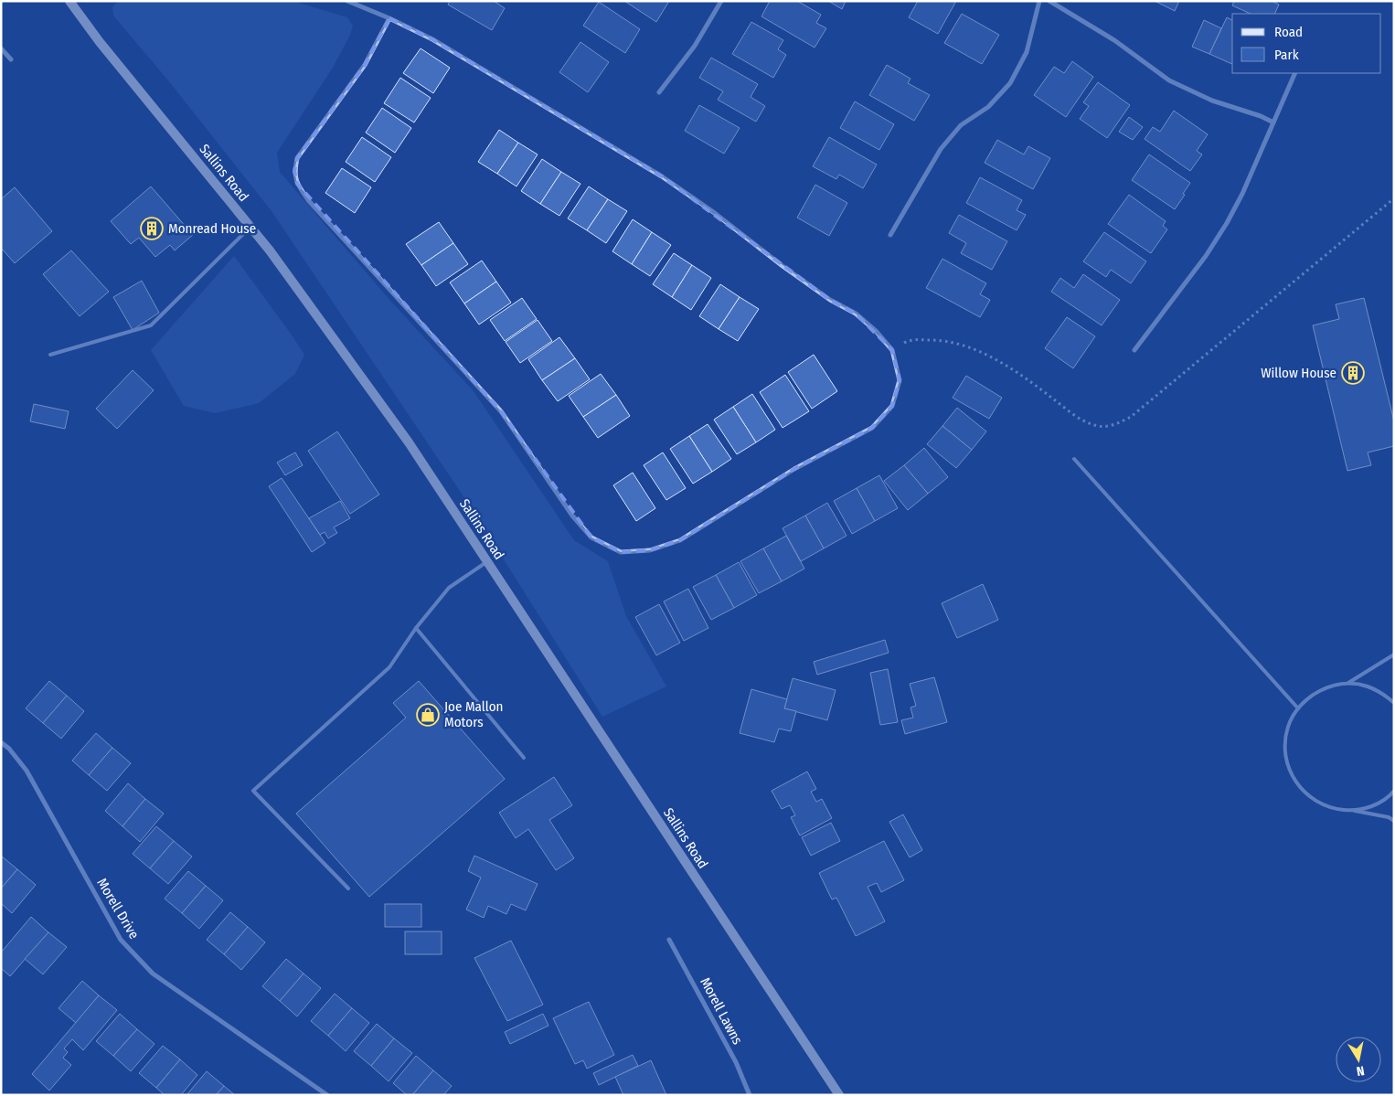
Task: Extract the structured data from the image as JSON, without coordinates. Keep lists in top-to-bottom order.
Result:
{
  "streets": {
    "main road": ["Sallins Road"],
    "street": ["Morell Drive", "Morell Lawns"]
  },
  "places": {
    "building": ["Monread House", "Willow House"],
    "shop": ["Joe Mallon Motors"]
  },
  "legend": ["Road", "Park"],
  "north": "bottom"
}
